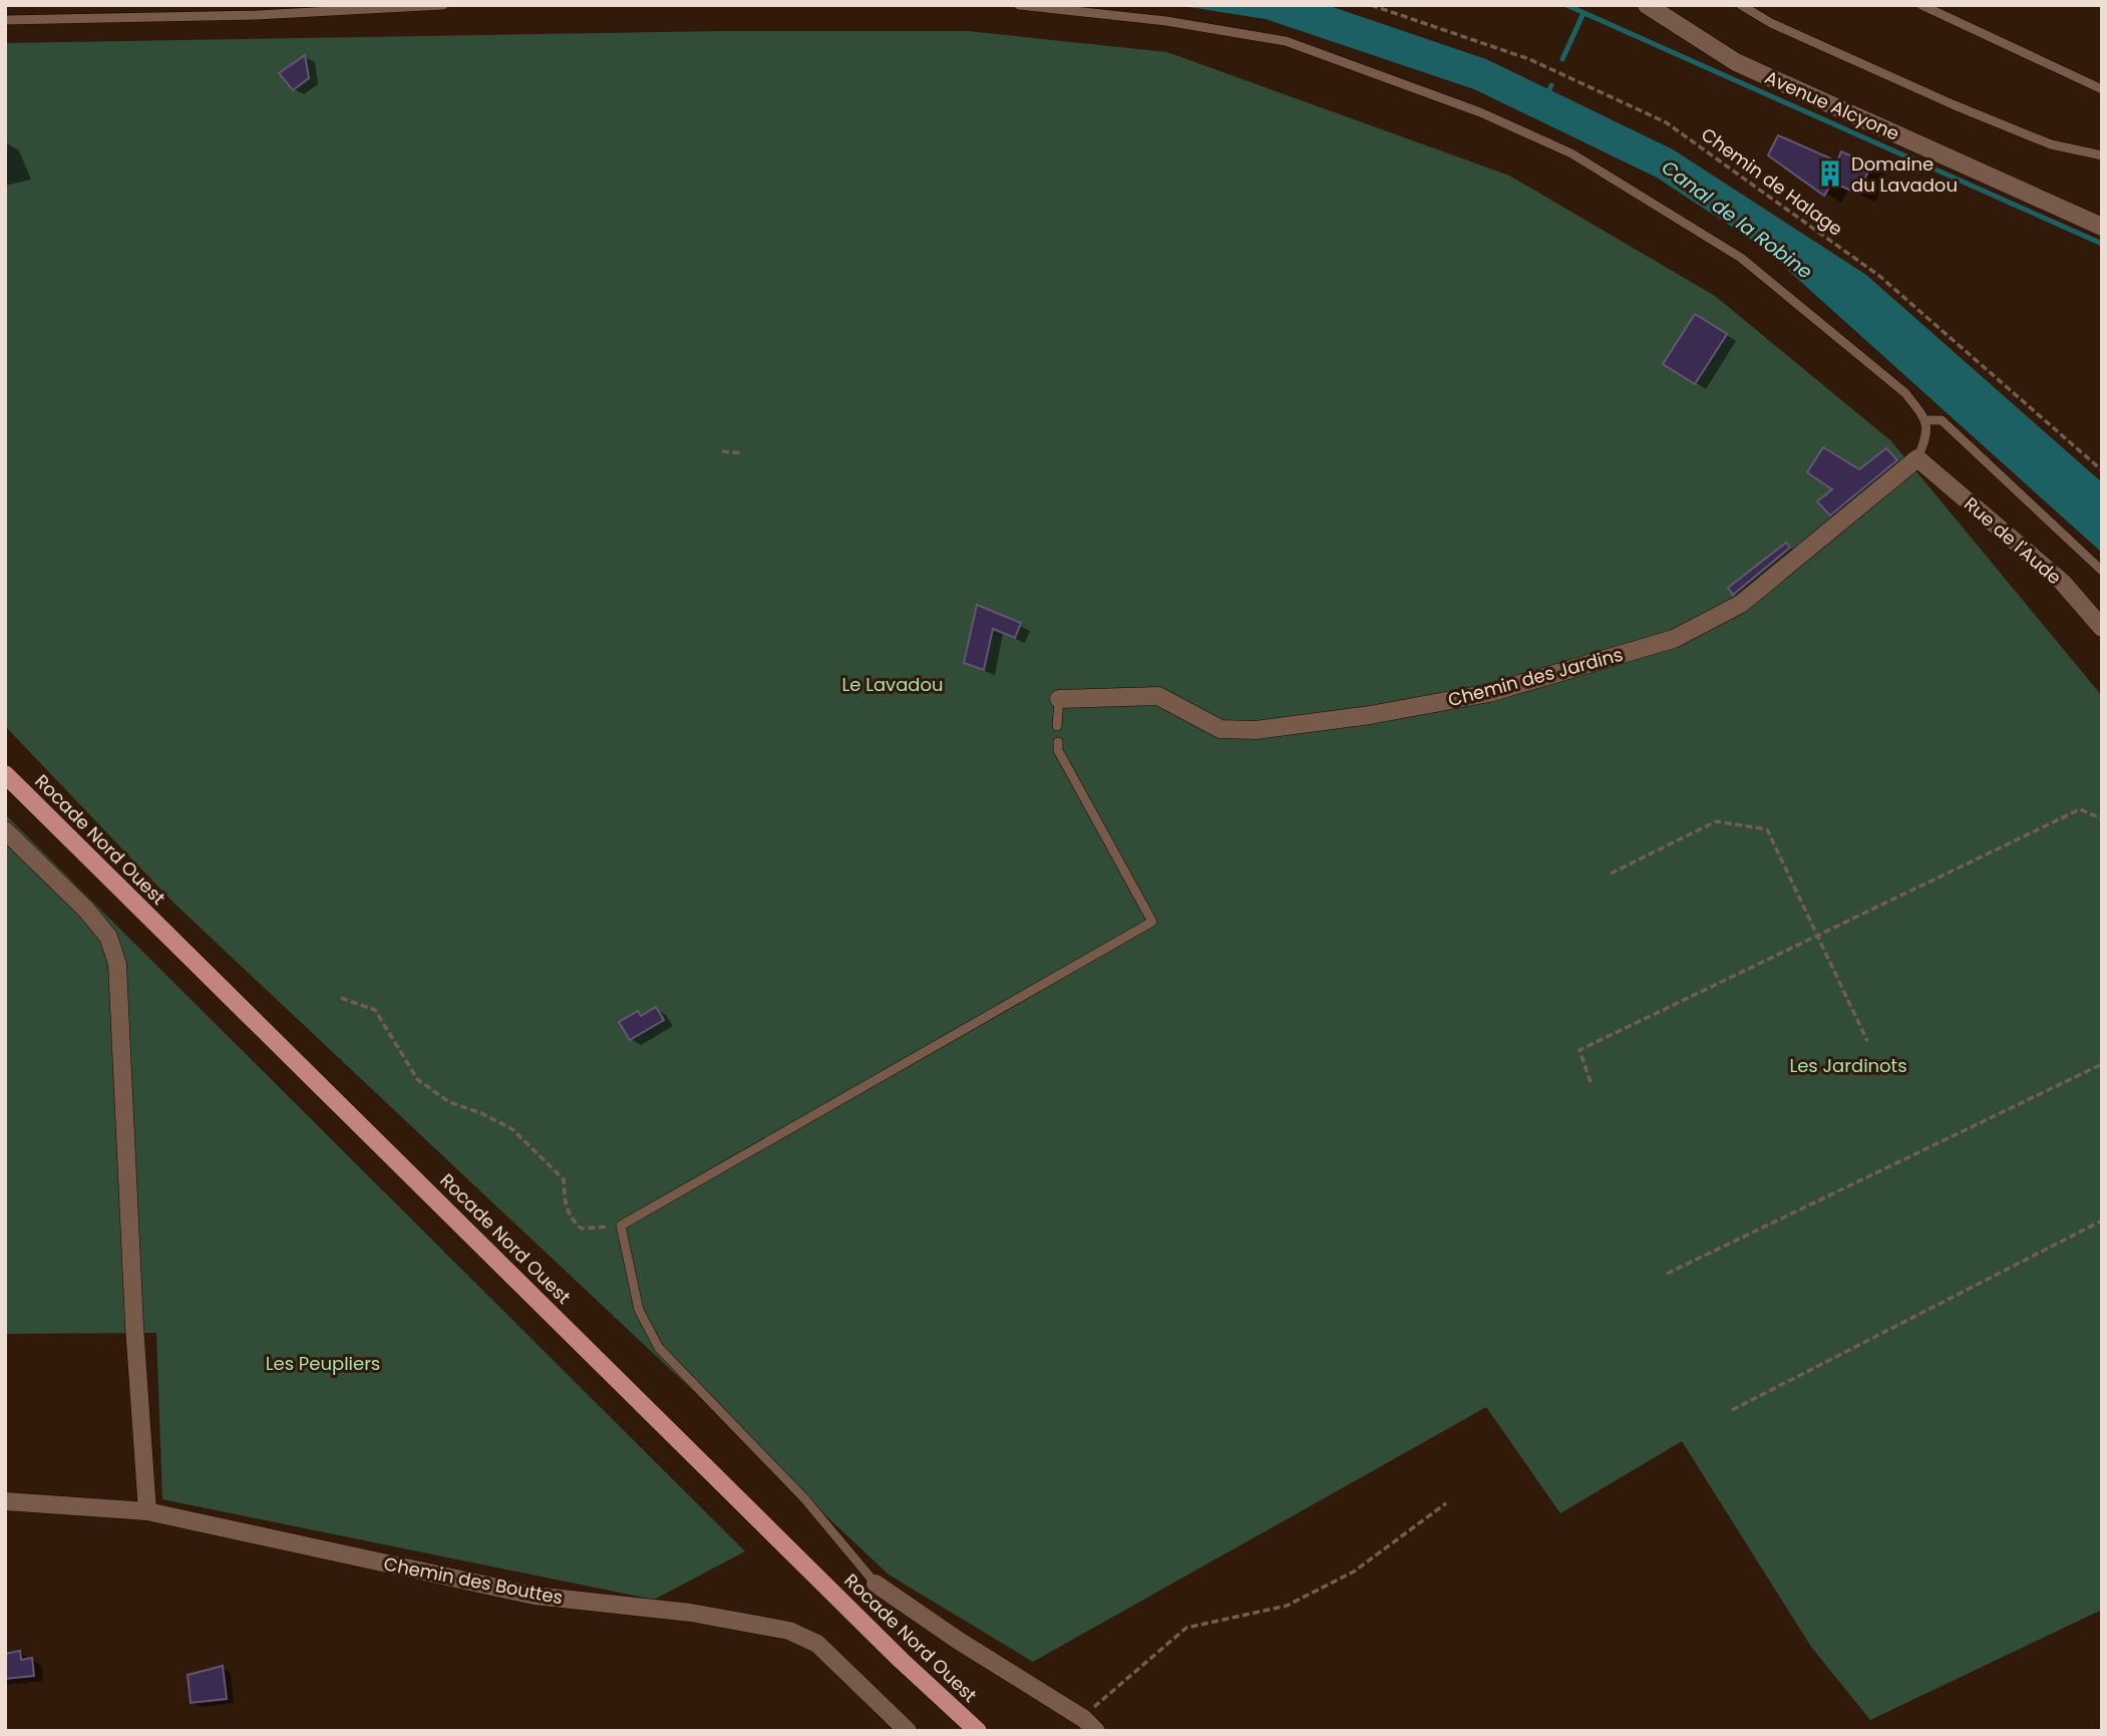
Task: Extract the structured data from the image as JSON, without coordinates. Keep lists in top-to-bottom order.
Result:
{
  "streets": {
    "main road": ["Rocade Nord Ouest"],
    "street": [
      "Avenue Alcyone",
      "Rue de l'Aude",
      "Chemin des Jardins",
      "Chemin des Bouttes"
    ],
    "path": ["Chemin de Halage"]
  },
  "crossings": [
    ["Rue de l'Aude", "Chemin des Jardins"]
  ],
  "water": ["Canal de la Robine"],
  "parks": ["Le Lavadou", "Les Jardinots", "Les Peupliers"],
  "places": {
    "building": ["Domaine du Lavadou"]
  }
}
